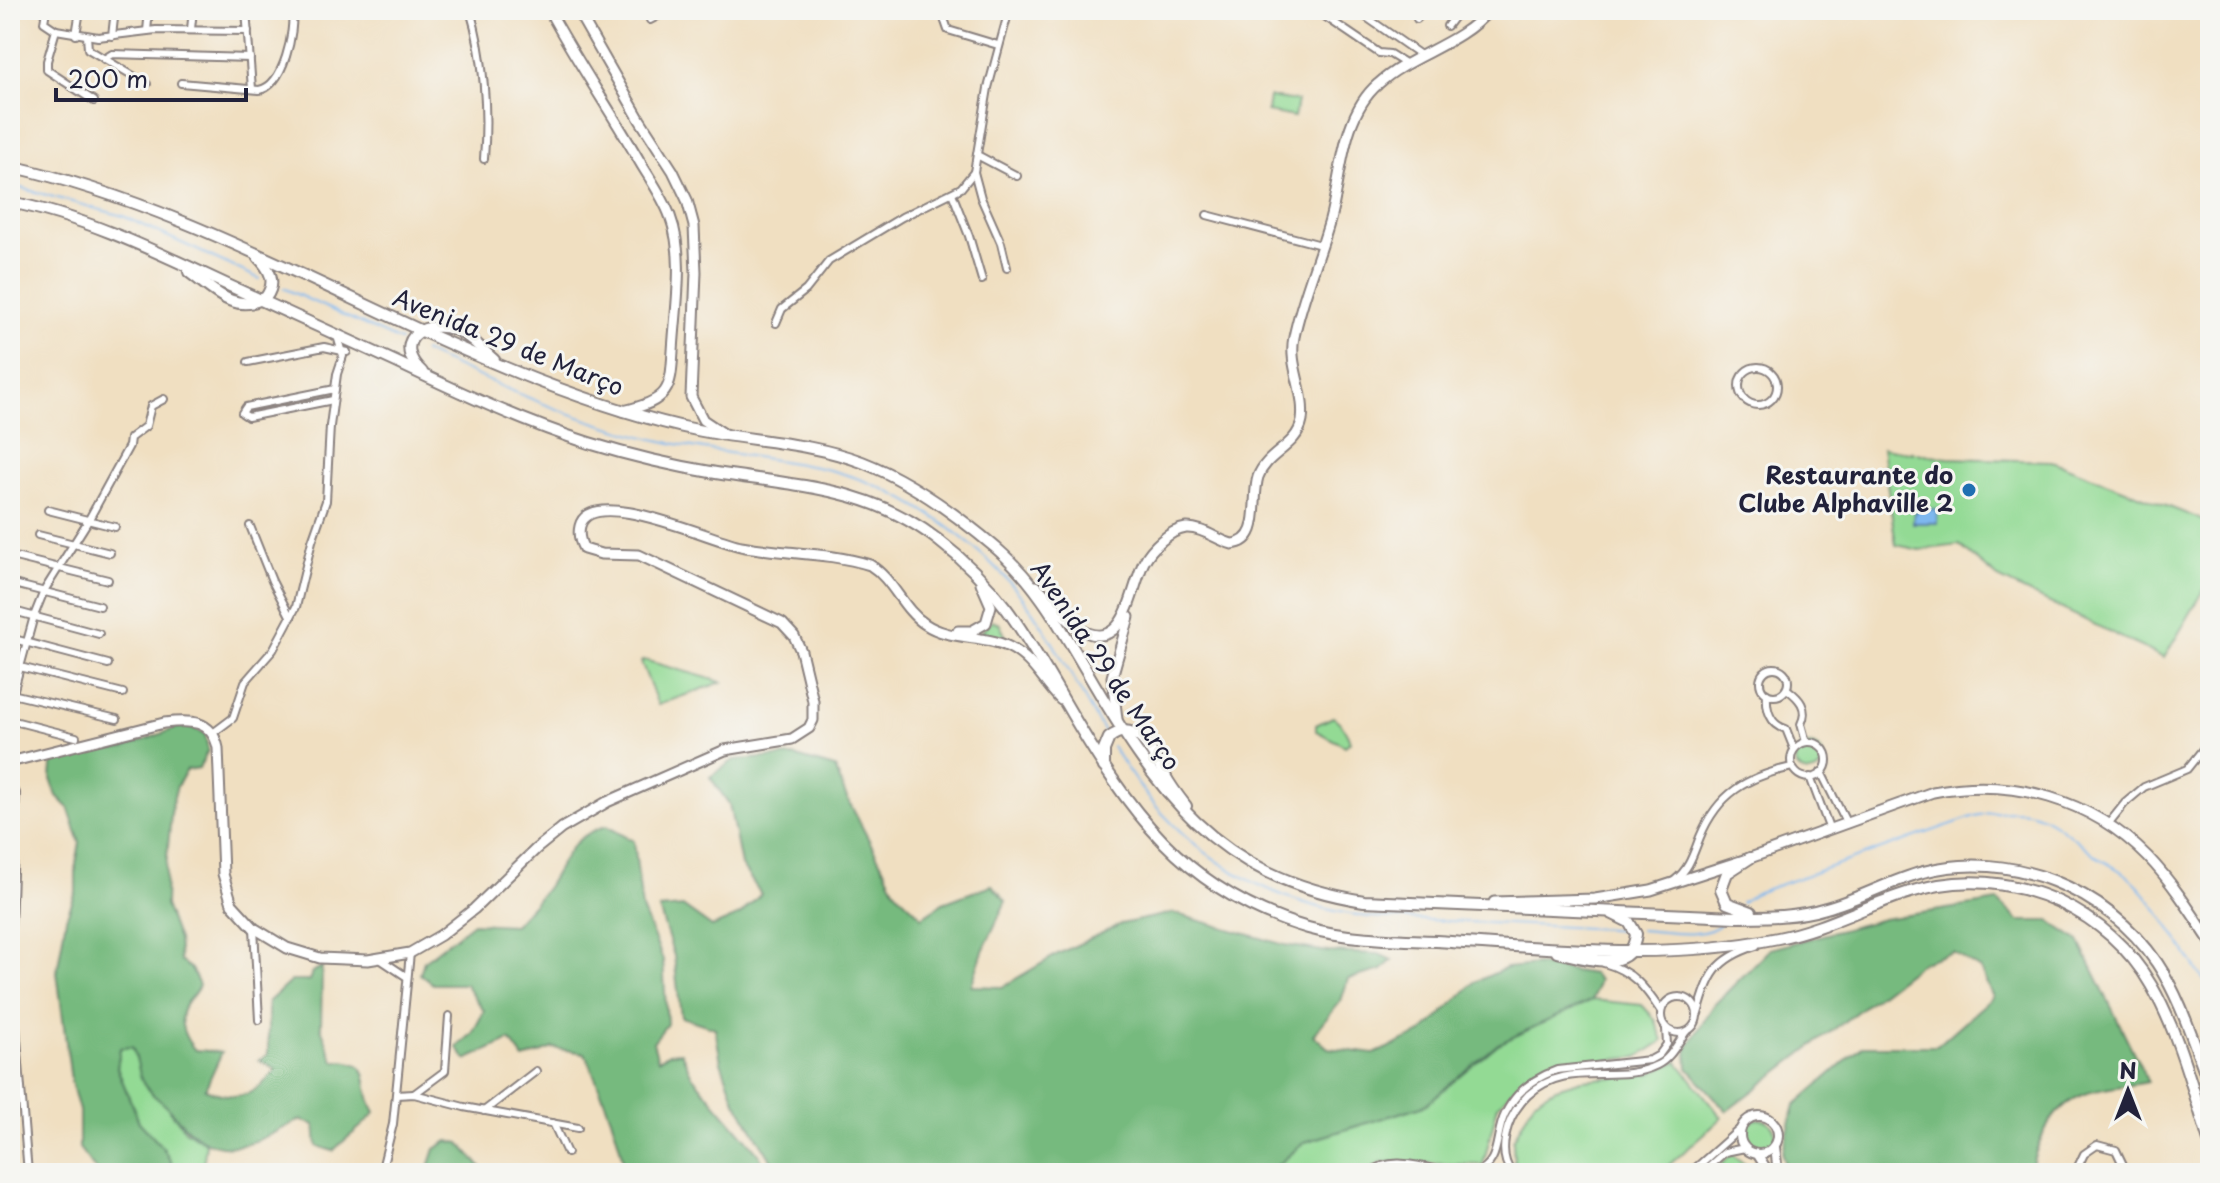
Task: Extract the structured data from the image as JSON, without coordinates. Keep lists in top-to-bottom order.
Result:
{
  "streets": {
    "main road": ["Avenida 29 de Março"]
  },
  "places": ["Restaurante do Clube Alphaville 2"],
  "scale_bar": "200 m",
  "north": "top"
}
